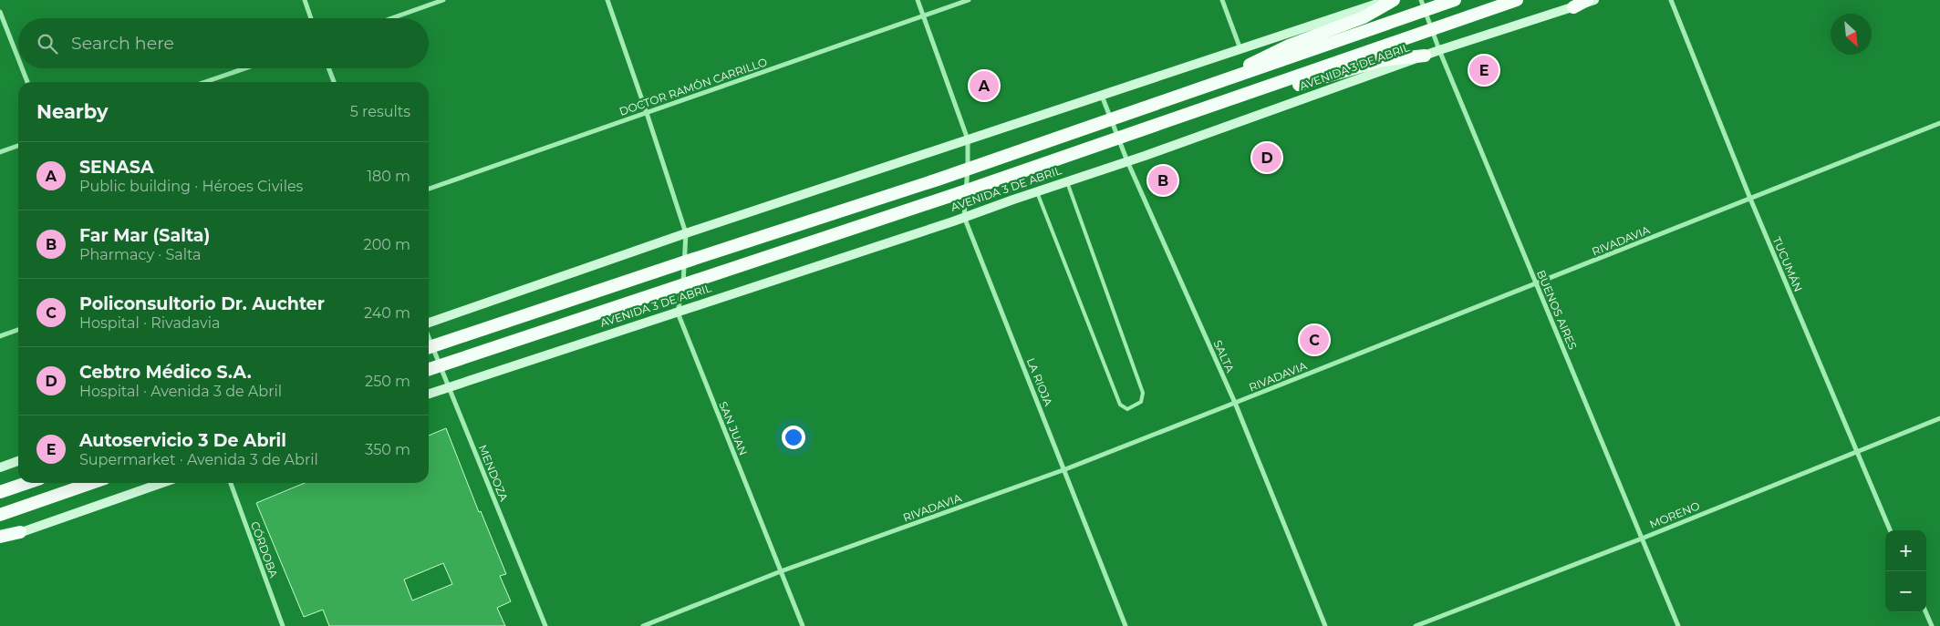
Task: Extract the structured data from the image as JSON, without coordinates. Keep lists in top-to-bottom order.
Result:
{
  "streets": {
    "highway": ["AVENIDA 3 DE ABRIL"],
    "street": [
      "DOCTOR RAMÓN CARRILLO",
      "RIVADAVIA",
      "TUCUMÁN",
      "BUENOS AIRES",
      "SALTA",
      "LA RIOJA",
      "SAN JUAN",
      "MENDOZA",
      "MORENO",
      "CÓRDOBA"
    ]
  },
  "crossings": [
    ["AVENIDA 3 DE ABRIL", "BUENOS AIRES"],
    ["AVENIDA 3 DE ABRIL", "SALTA"],
    ["AVENIDA 3 DE ABRIL", "LA RIOJA"],
    ["AVENIDA 3 DE ABRIL", "SAN JUAN"],
    ["AVENIDA 3 DE ABRIL", "MENDOZA"],
    ["DOCTOR RAMÓN CARRILLO", "LA RIOJA"],
    ["RIVADAVIA", "TUCUMÁN"],
    ["RIVADAVIA", "BUENOS AIRES"],
    ["RIVADAVIA", "SALTA"],
    ["RIVADAVIA", "LA RIOJA"],
    ["RIVADAVIA", "SAN JUAN"],
    ["TUCUMÁN", "MORENO"],
    ["BUENOS AIRES", "MORENO"]
  ],
  "north": "bottom right",
  "page": {
    "search": "Search here",
    "pins": [
      "E",
      "A",
      "D",
      "B",
      "C"
    ],
    "heading": ["Nearby", "5 results"],
    "list": [
      {
        "mark": "A",
        "name": "SENASA",
        "note": "Public building · Héroes Civiles",
        "value": "180 m"
      },
      {
        "mark": "B",
        "name": "Far Mar (Salta)",
        "note": "Pharmacy · Salta",
        "value": "200 m"
      },
      {
        "mark": "C",
        "name": "Policonsultorio Dr. Auchter",
        "note": "Hospital · Rivadavia",
        "value": "240 m"
      },
      {
        "mark": "D",
        "name": "Cebtro Médico S.A.",
        "note": "Hospital · Avenida 3 de Abril",
        "value": "250 m"
      },
      {
        "mark": "E",
        "name": "Autoservicio 3 De Abril",
        "note": "Supermarket · Avenida 3 de Abril",
        "value": "350 m"
      }
    ],
    "map_buttons": ["+", "−"]
  }
}
